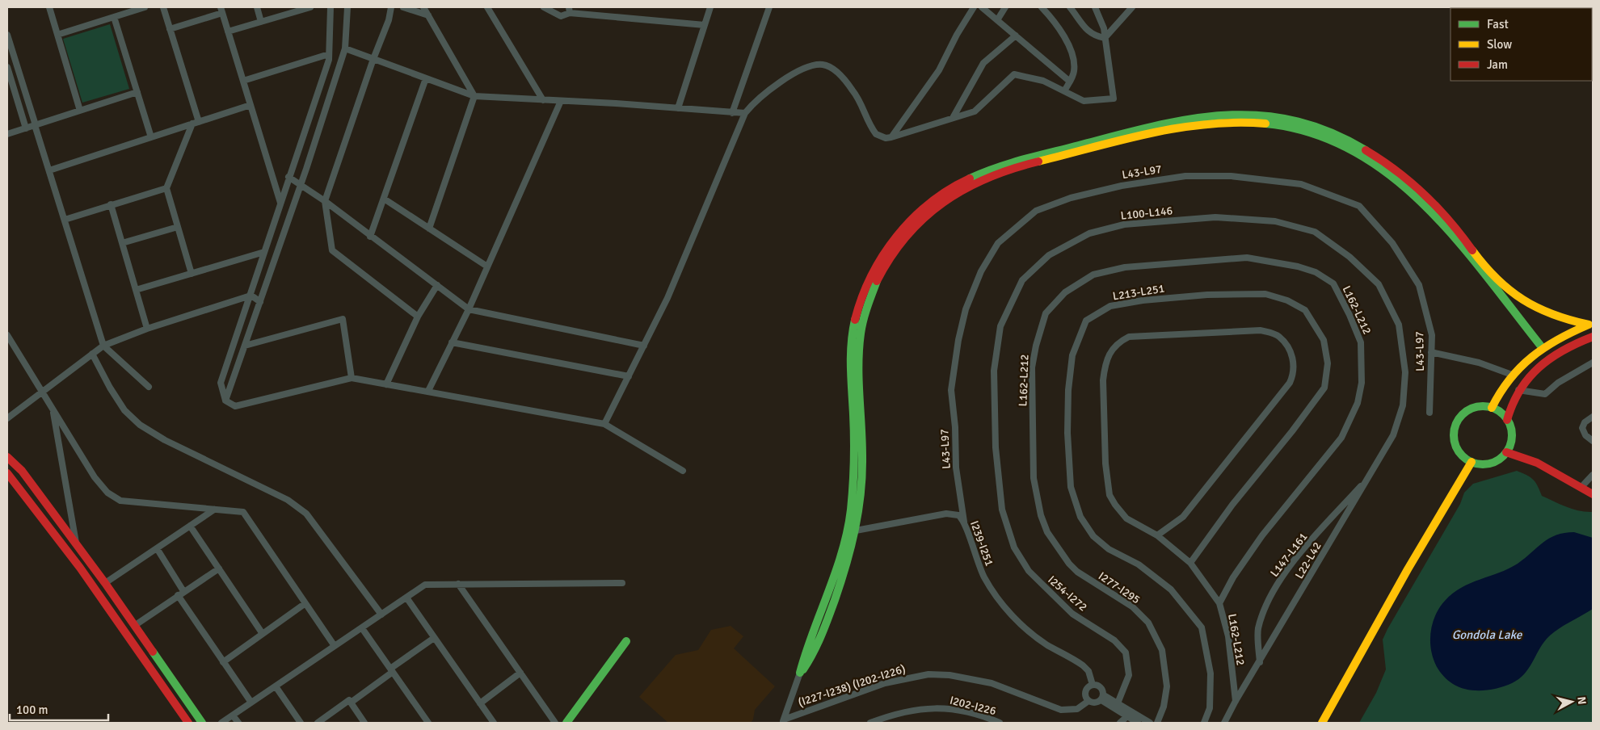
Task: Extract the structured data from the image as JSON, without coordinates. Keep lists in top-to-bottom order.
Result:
{
  "streets": {
    "street": [
      "L43-L97",
      "L100-L146",
      "L213-L251",
      "L162-L212",
      "I239-I251",
      "L147-L161",
      "L22-L42",
      "I277-I295",
      "I254-I272",
      "(I227-I238) (I202-I226)",
      "I202-I226"
    ]
  },
  "crossings": [
    ["L43-L97", "I239-I251"],
    ["L100-L146", "L22-L42"],
    ["L100-L146", "I254-I272"],
    ["L162-L212", "L22-L42"],
    ["L162-L212", "I277-I295"],
    ["I239-I251", "(I227-I238) (I202-I226)"],
    ["L147-L161", "L22-L42"]
  ],
  "water": ["Gondola Lake"],
  "legend": ["Fast", "Slow", "Jam"],
  "scale_bar": "100 m",
  "north": "right"
}
